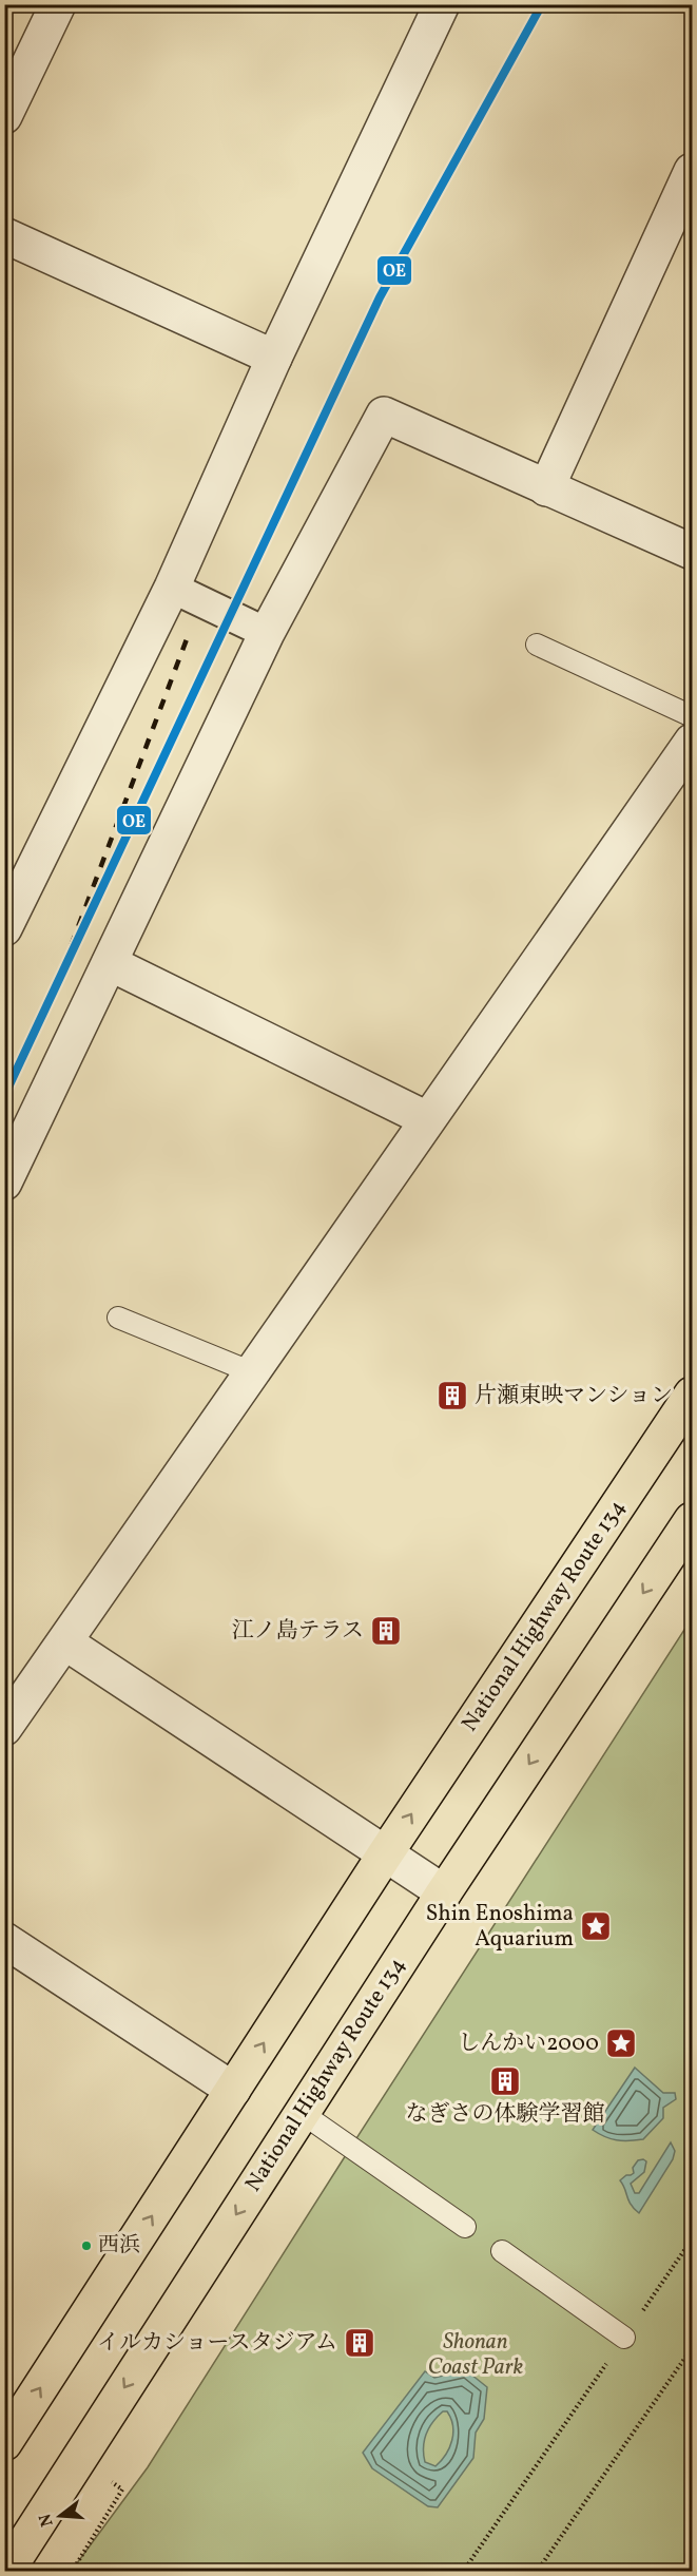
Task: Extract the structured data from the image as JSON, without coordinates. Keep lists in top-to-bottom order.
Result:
{
  "streets": {
    "highway": ["National Highway Route 134"]
  },
  "parks": ["Shonan Coast Park"],
  "places": {
    "building": [
      "片瀬東映マンション",
      "江ノ島テラス",
      "なぎさの体験学習館",
      "イルカショースタジアム"
    ],
    "place": ["Shin Enoshima Aquarium", "しんかい2000"],
    "other": ["西浜"]
  },
  "lines": ["transit line OE"],
  "north": "left"
}
